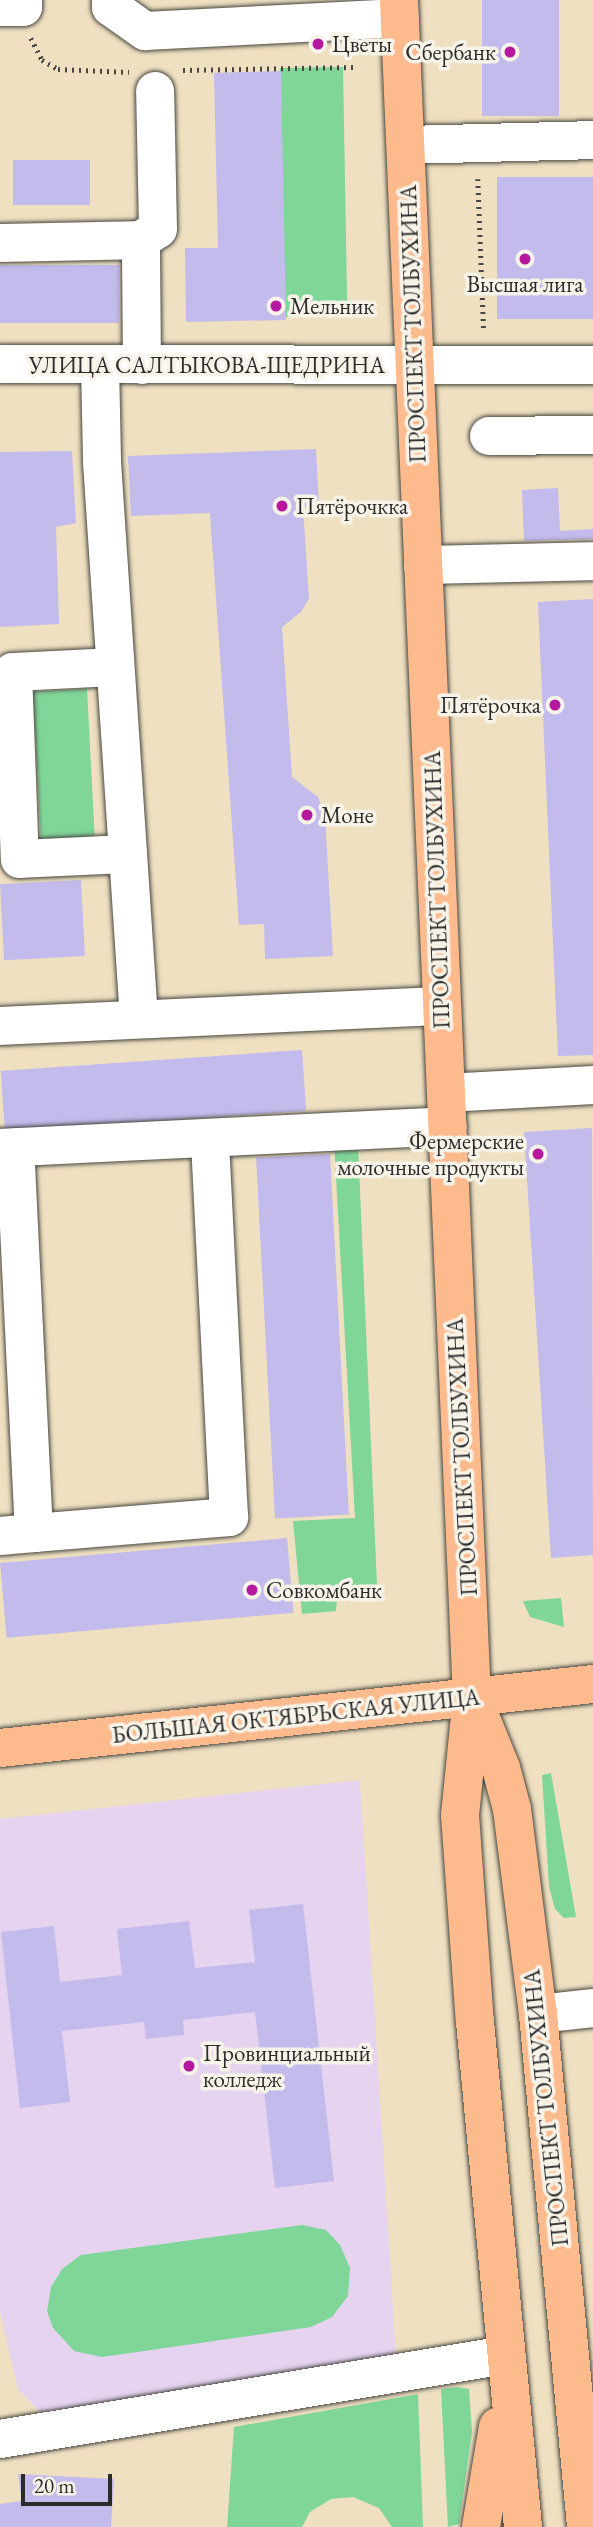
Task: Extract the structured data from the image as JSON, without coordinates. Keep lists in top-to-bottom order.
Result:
{
  "streets": {
    "main road": ["ПРОСПЕКТ ТОЛБУХИНА", "БОЛЬШАЯ ОКТЯБРЬСКАЯ УЛИЦА"],
    "street": ["УЛИЦА САЛТЫКОВА-ЩЕДРИНА"]
  },
  "crossings": [
    ["ПРОСПЕКТ ТОЛБУХИНА", "УЛИЦА САЛТЫКОВА-ЩЕДРИНА"],
    ["ПРОСПЕКТ ТОЛБУХИНА", "БОЛЬШАЯ ОКТЯБРЬСКАЯ УЛИЦА"]
  ],
  "places": [
    "Цветы",
    "Сбербанк",
    "Высшая лига",
    "Мельник",
    "Пятёрочкка",
    "Пятёрочка",
    "Моне",
    "Фермерские молочные продукты",
    "Совкомбанк",
    "Провинциальный колледж"
  ],
  "scale_bar": "20 m"
}
